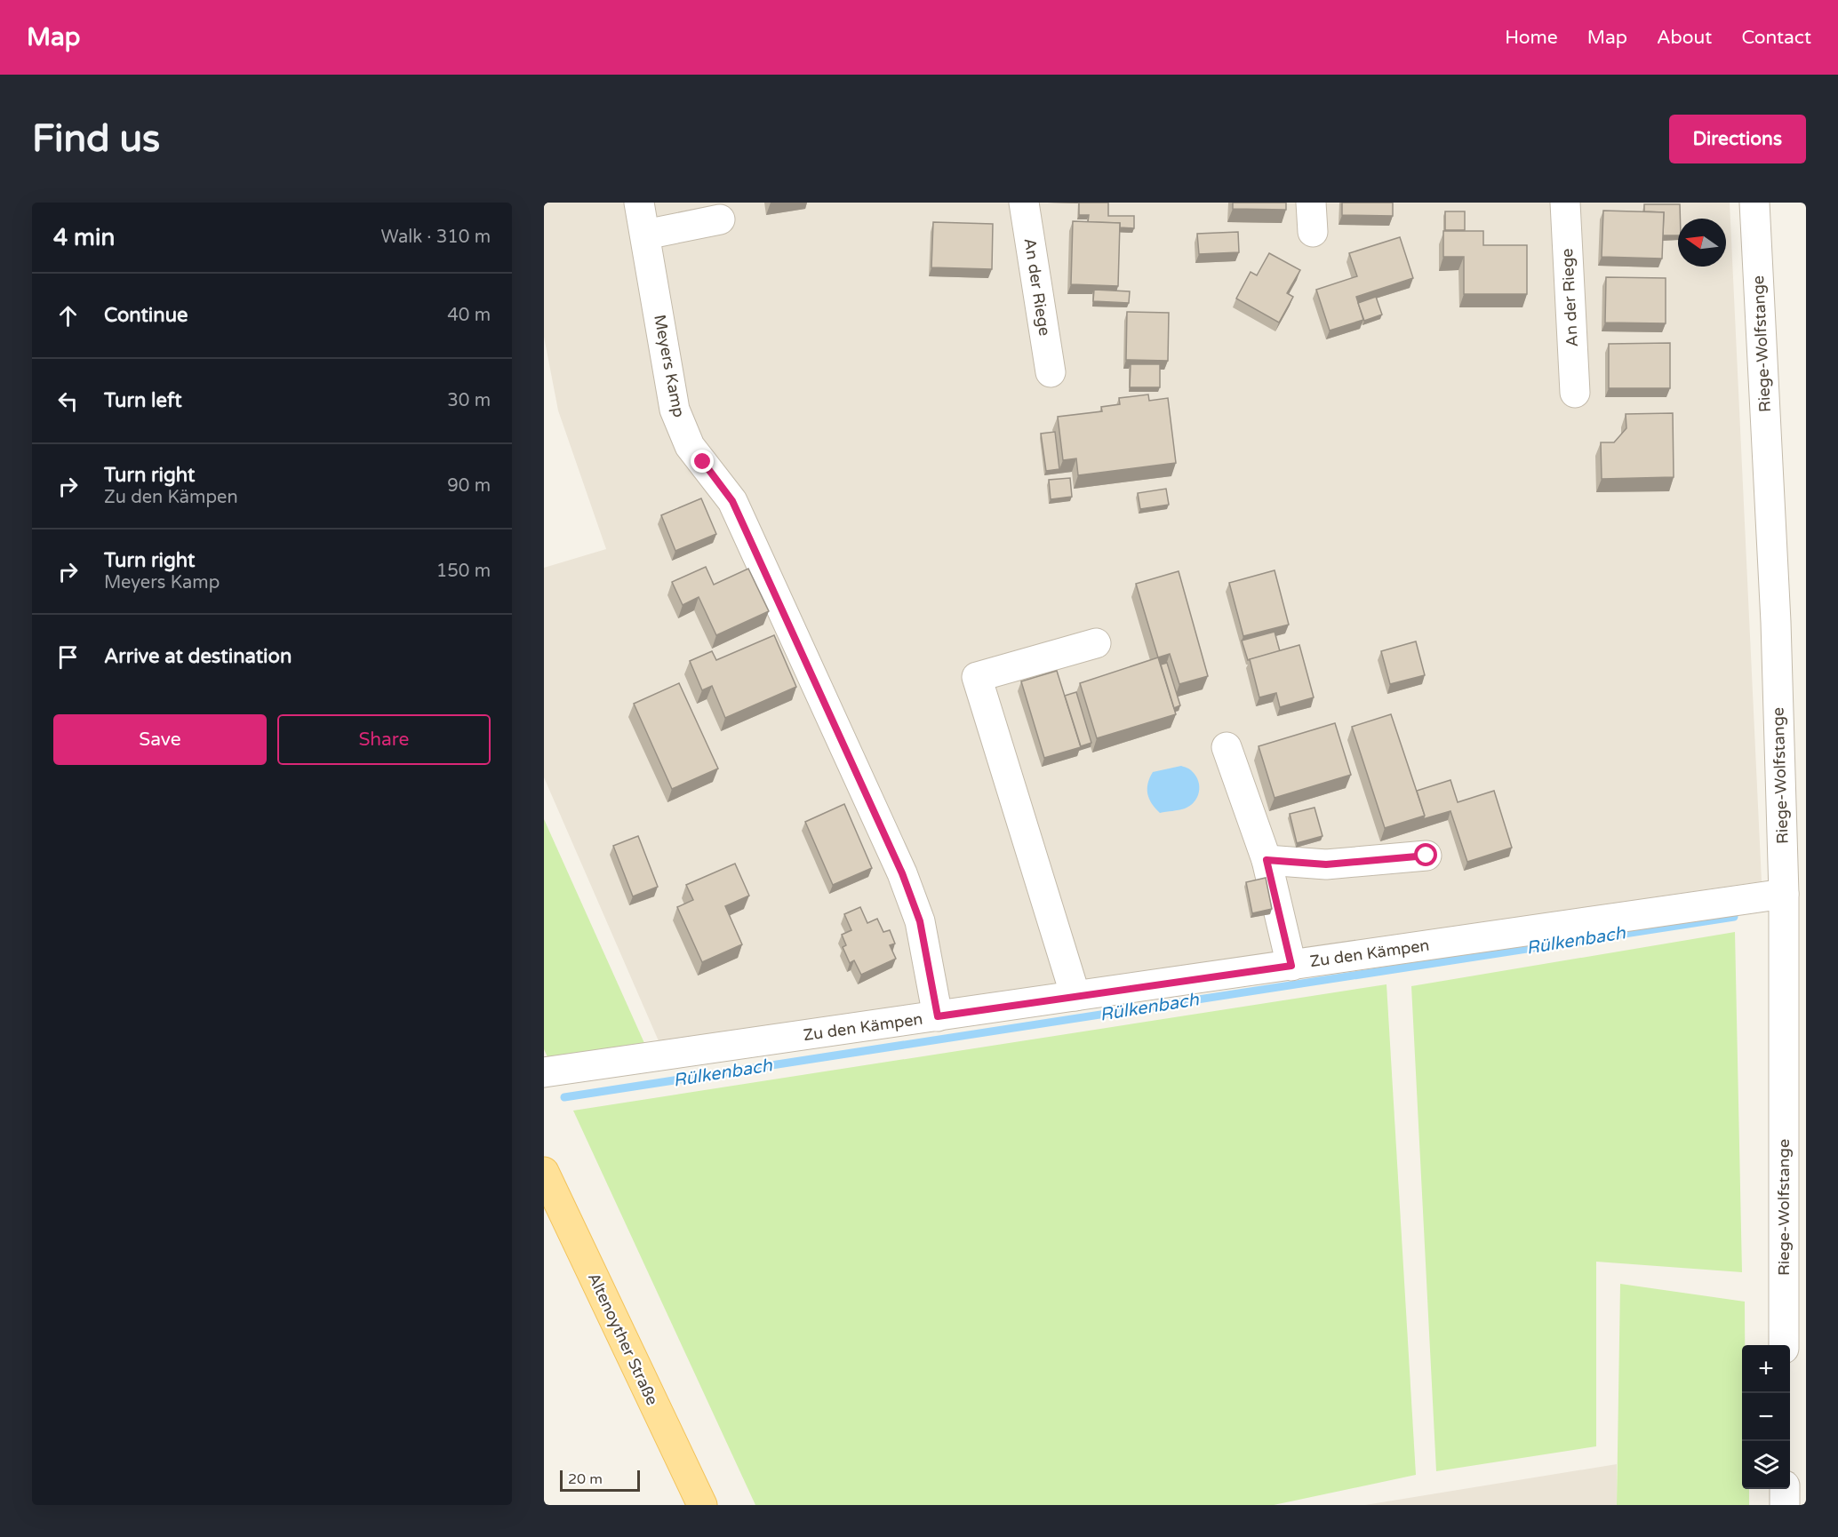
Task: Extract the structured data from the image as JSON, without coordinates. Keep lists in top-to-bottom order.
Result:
{
  "streets": {
    "main road": ["Altenoyther Straße"],
    "street": [
      "An der Riege",
      "Riege-Wolfstange",
      "Meyers Kamp",
      "Zu den Kämpen"
    ]
  },
  "crossings": [
    ["Riege-Wolfstange", "Zu den Kämpen"],
    ["Meyers Kamp", "Zu den Kämpen"]
  ],
  "water": ["Rülkenbach"],
  "scale_bar": "20 m",
  "north": "left",
  "page": {
    "header": "Map",
    "nav": [
      "Home",
      "Map",
      "About",
      "Contact"
    ],
    "buttons": [
      "Directions",
      ["Save", "Share"]
    ],
    "title": "Find us",
    "heading": ["4 min", "Walk · 310 m"],
    "list": [
      ["Continue", "40 m"],
      ["Turn left", "30 m"],
      ["Turn right", "Zu den Kämpen", "90 m"],
      ["Turn right", "Meyers Kamp", "150 m"],
      "Arrive at destination"
    ],
    "map_buttons": ["+", "−"],
    "scale": "20 m"
  }
}
